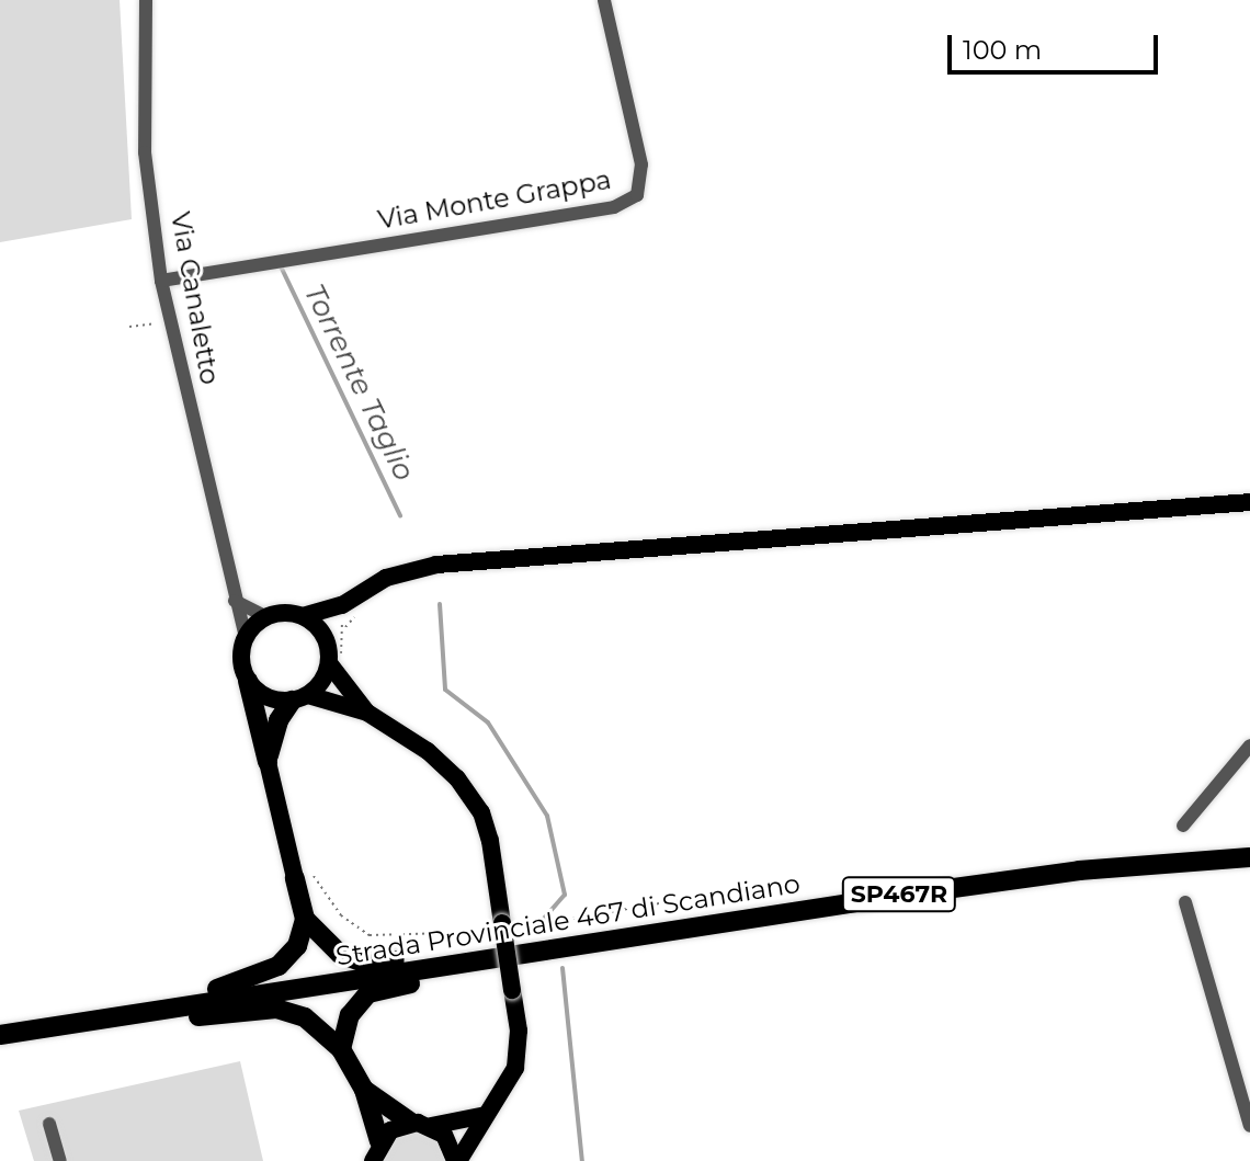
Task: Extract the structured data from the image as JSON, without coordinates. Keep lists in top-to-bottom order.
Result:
{
  "streets": {
    "highway": ["SP467R", "Strada Provinciale 467 di Scandiano"],
    "street": ["Via Monte Grappa", "Via Canaletto"]
  },
  "crossings": [
    ["Via Monte Grappa", "Via Canaletto"]
  ],
  "water": ["Torrente Taglio"],
  "scale_bar": "100 m"
}
